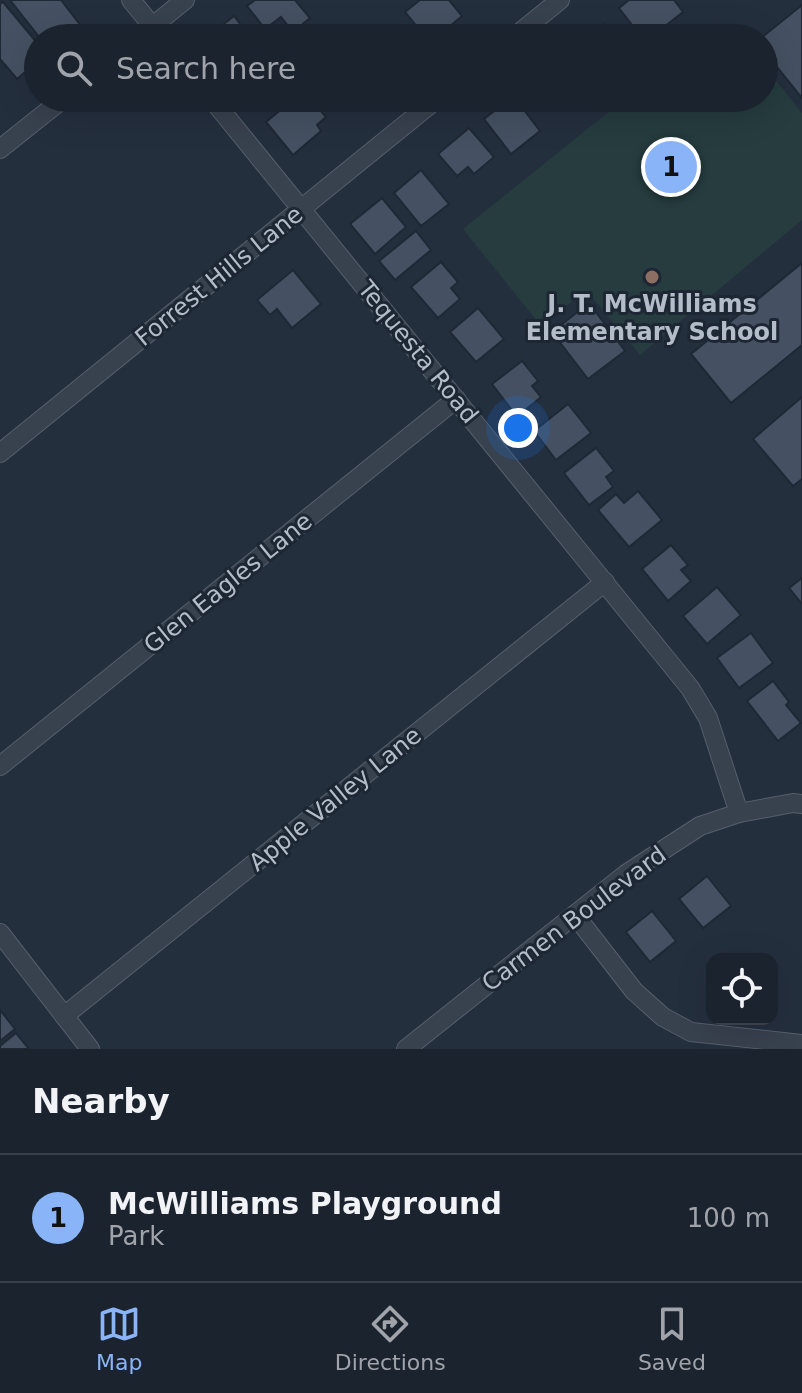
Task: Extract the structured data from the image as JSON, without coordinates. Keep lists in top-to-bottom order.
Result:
{
  "streets": {
    "street": [
      "Forrest Hills Lane",
      "Tequesta Road",
      "Glen Eagles Lane",
      "Apple Valley Lane",
      "Carmen Boulevard"
    ]
  },
  "crossings": [
    ["Forrest Hills Lane", "Tequesta Road"],
    ["Tequesta Road", "Glen Eagles Lane"],
    ["Tequesta Road", "Apple Valley Lane"],
    ["Tequesta Road", "Carmen Boulevard"]
  ],
  "places": ["J. T. McWilliams Elementary School"],
  "page": {
    "search": "Search here",
    "pins": "1",
    "heading": "Nearby",
    "list": [
      {
        "mark": "1",
        "name": "McWilliams Playground",
        "note": "Park",
        "value": "100 m"
      }
    ],
    "nav": ["Map", "Directions", "Saved"]
  }
}
